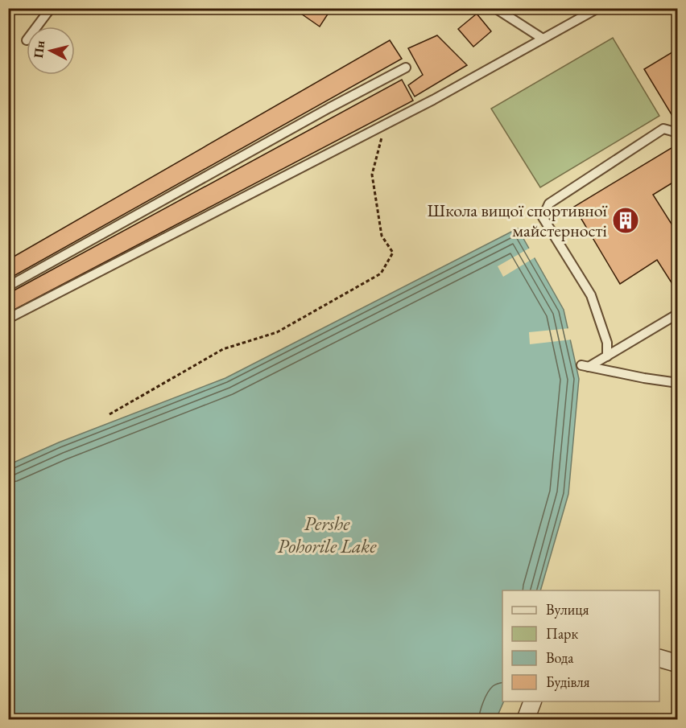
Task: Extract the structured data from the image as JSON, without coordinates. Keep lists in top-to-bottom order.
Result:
{
  "water": ["Pershe Pohorile Lake"],
  "places": {
    "building": ["Школа вищої спортивної майстерності"]
  },
  "legend": [
    "Вулиця",
    "Парк",
    "Вода",
    "Будівля"
  ],
  "north": "left"
}
